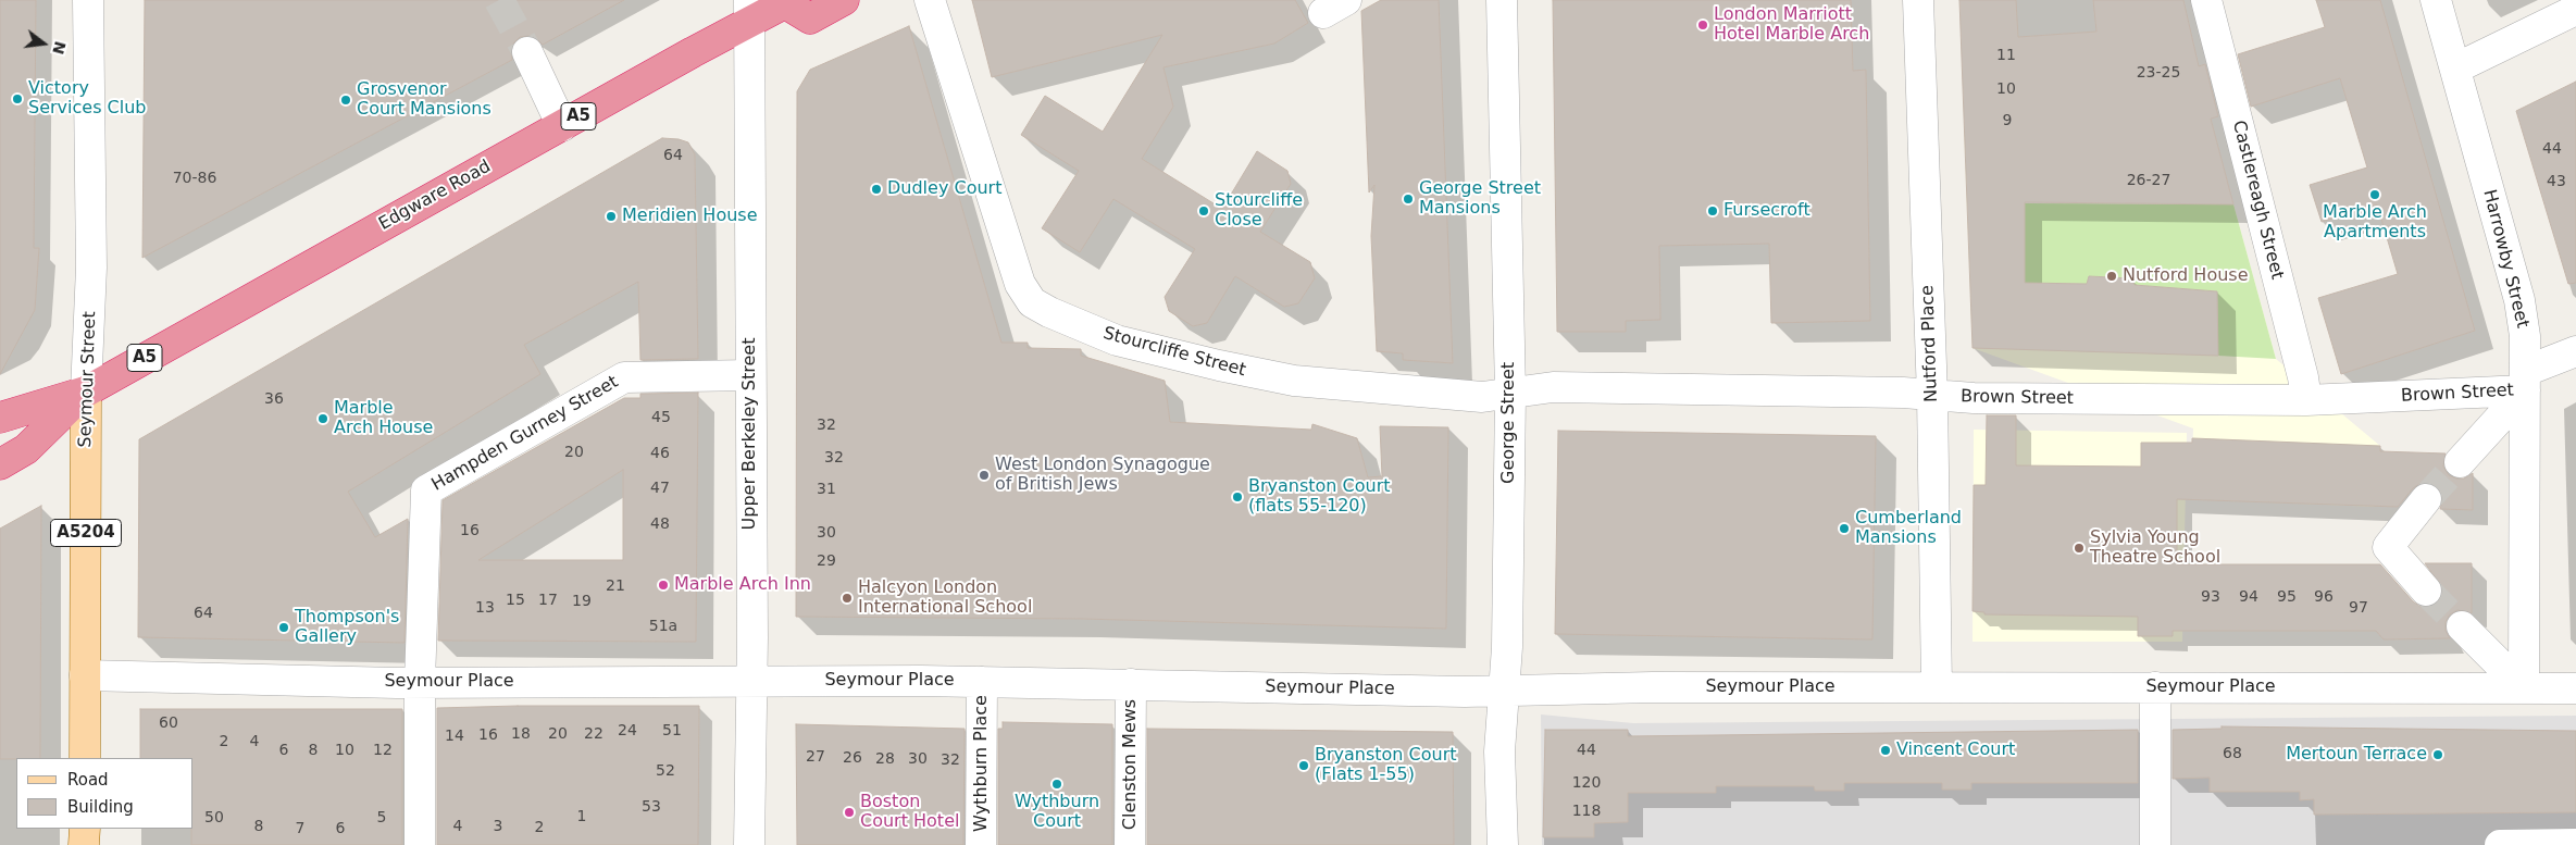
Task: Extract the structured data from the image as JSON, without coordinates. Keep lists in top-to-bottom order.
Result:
{
  "streets": {
    "highway": ["A5", "Edgware Road"],
    "main road": ["Seymour Street", "A5204"],
    "street": [
      "Castlereagh Street",
      "Harrowby Street",
      "Nutford Place",
      "Stourcliffe Street",
      "Brown Street",
      "George Street",
      "Hampden Gurney Street",
      "Upper Berkeley Street",
      "Seymour Place",
      "Wythburn Place",
      "Clenston Mews"
    ]
  },
  "crossings": [
    ["Edgware Road", "Seymour Street"],
    ["Edgware Road", "Upper Berkeley Street"],
    ["Castlereagh Street", "Brown Street"],
    ["Harrowby Street", "Brown Street"],
    ["Harrowby Street", "Seymour Place"],
    ["Nutford Place", "Brown Street"],
    ["Nutford Place", "Seymour Place"],
    ["Stourcliffe Street", "Brown Street"],
    ["Stourcliffe Street", "George Street"],
    ["Seymour Street", "Seymour Place"],
    ["Brown Street", "George Street"],
    ["George Street", "Seymour Place"],
    ["Hampden Gurney Street", "Upper Berkeley Street"],
    ["Hampden Gurney Street", "Seymour Place"],
    ["Upper Berkeley Street", "Seymour Place"],
    ["Seymour Place", "Wythburn Place"],
    ["Seymour Place", "Clenston Mews"]
  ],
  "places": [
    "London Marriott Hotel Marble Arch",
    "Victory Services Club",
    "Grosvenor Court Mansions",
    "Dudley Court",
    "Marble Arch Apartments",
    "George Street Mansions",
    "Stourcliffe Close",
    "Fursecroft",
    "Meridien House",
    "Nutford House",
    "Marble Arch House",
    "West London Synagogue of British Jews",
    "Bryanston Court (flats 55-120)",
    "Cumberland Mansions",
    "Sylvia Young Theatre School",
    "Marble Arch Inn",
    "Halcyon London International School",
    "Thompson's Gallery",
    "Vincent Court",
    "Mertoun Terrace",
    "Bryanston Court (Flats 1-55)",
    "Wythburn Court",
    "Boston Court Hotel"
  ],
  "house_numbers": [
    "11",
    "23-25",
    "10",
    "9",
    "44",
    "64",
    "70-86",
    "26-27",
    "43",
    "36",
    "45",
    "32",
    "20",
    "46",
    "32",
    "47",
    "31",
    "48",
    "16",
    "30",
    "29",
    "21",
    "93",
    "94",
    "95",
    "96",
    "15",
    "17",
    "19",
    "13",
    "97",
    "64",
    "51a",
    "60",
    "24",
    "51",
    "18",
    "20",
    "22",
    "16",
    "14",
    "2",
    "4",
    "6",
    "8",
    "10",
    "12",
    "44",
    "68",
    "27",
    "26",
    "28",
    "30",
    "32",
    "52",
    "120",
    "53",
    "118",
    "1",
    "50",
    "5",
    "8",
    "4",
    "3",
    "2",
    "7",
    "6"
  ],
  "legend": ["Road", "Building"],
  "north": "right"
}
